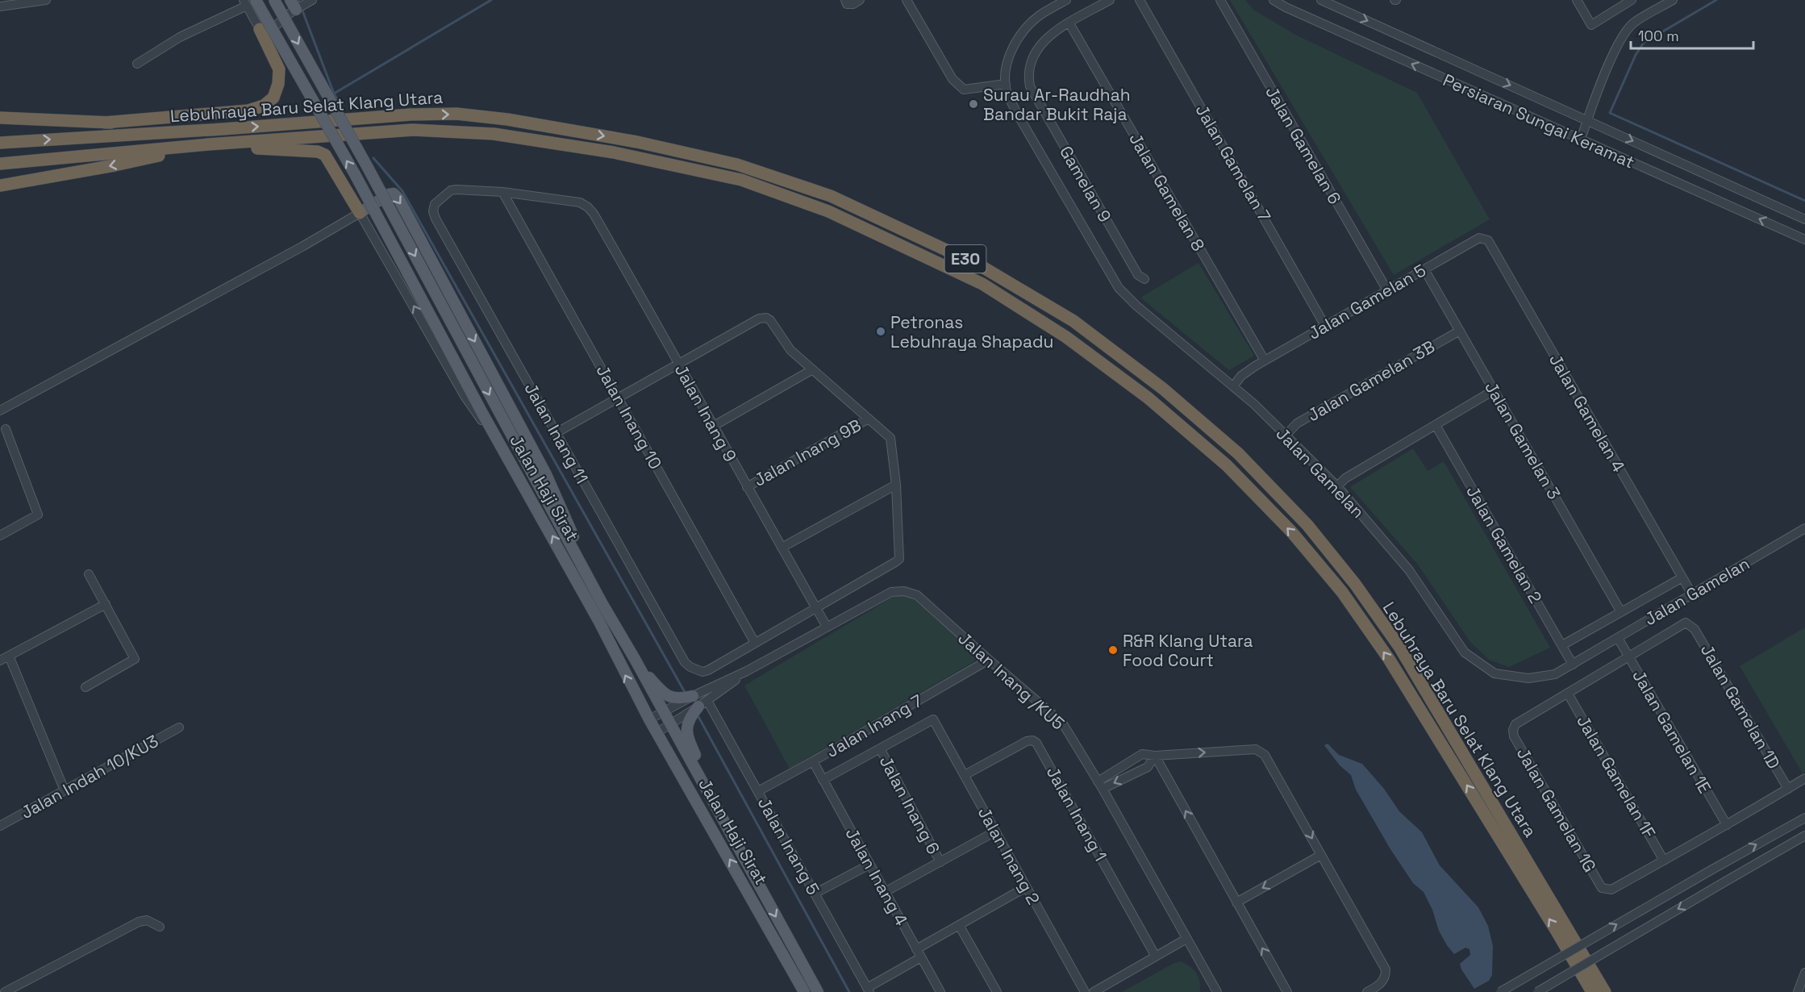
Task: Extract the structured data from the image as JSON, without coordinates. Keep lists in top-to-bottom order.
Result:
{
  "streets": {
    "highway": ["Lebuhraya Baru Selat Klang Utara", "E30"],
    "main road": ["Jalan Haji Sirat"],
    "street": [
      "Persiaran Sungai Keramat",
      "Jalan Gamelan 6",
      "Jalan Gamelan 7",
      "Gamelan 9",
      "Jalan Gamelan 8",
      "Jalan Gamelan 5",
      "Jalan Gamelan 3B",
      "Jalan Inang 9",
      "Jalan Gamelan 4",
      "Jalan Inang 10",
      "Jalan Inang 11",
      "Jalan Gamelan 3",
      "Jalan Inang 9B",
      "Jalan Gamelan",
      "Jalan Gamelan 2",
      "Jalan Inang /KU5",
      "Jalan Gamelan 1D",
      "Jalan Inang 7",
      "Jalan Gamelan 1E",
      "Jalan Indah 10/KU3",
      "Jalan Gamelan 1F",
      "Jalan Inang 6",
      "Jalan Gamelan 1G",
      "Jalan Inang 1",
      "Jalan Inang 5",
      "Jalan Inang 2",
      "Jalan Inang 4"
    ]
  },
  "crossings": [
    ["Jalan Gamelan 6", "Jalan Gamelan 5"],
    ["Jalan Gamelan 7", "Jalan Gamelan 5"],
    ["Gamelan 9", "Jalan Gamelan 8"],
    ["Jalan Gamelan 8", "Jalan Gamelan 5"],
    ["Jalan Gamelan 5", "Jalan Gamelan 4"],
    ["Jalan Gamelan 5", "Jalan Gamelan 3"],
    ["Jalan Gamelan 5", "Jalan Gamelan"],
    ["Jalan Gamelan 3B", "Jalan Gamelan 3"],
    ["Jalan Gamelan 3B", "Jalan Gamelan"],
    ["Jalan Inang 9", "Jalan Inang 11"],
    ["Jalan Inang 9", "Jalan Inang 9B"],
    ["Jalan Inang 9", "Jalan Inang /KU5"],
    ["Jalan Gamelan 4", "Jalan Gamelan"],
    ["Jalan Inang 10", "Jalan Inang 11"],
    ["Jalan Gamelan", "Jalan Gamelan 2"],
    ["Jalan Gamelan", "Jalan Gamelan 1E"],
    ["Jalan Inang /KU5", "Jalan Inang 7"],
    ["Jalan Inang /KU5", "Jalan Inang 5"],
    ["Jalan Gamelan 1D", "Jalan Gamelan 1E"],
    ["Jalan Inang 7", "Jalan Inang 5"],
    ["Jalan Inang 7", "Jalan Inang 4"],
    ["Jalan Gamelan 1F", "Jalan Gamelan 1G"],
    ["Jalan Inang 6", "Jalan Inang 2"],
    ["Jalan Inang 1", "Jalan Inang 2"]
  ],
  "places": ["Surau Ar-Raudhah Bandar Bukit Raja", "Petronas Lebuhraya Shapadu", "R&R Klang Utara Food Court"],
  "scale_bar": "100 m"
}
